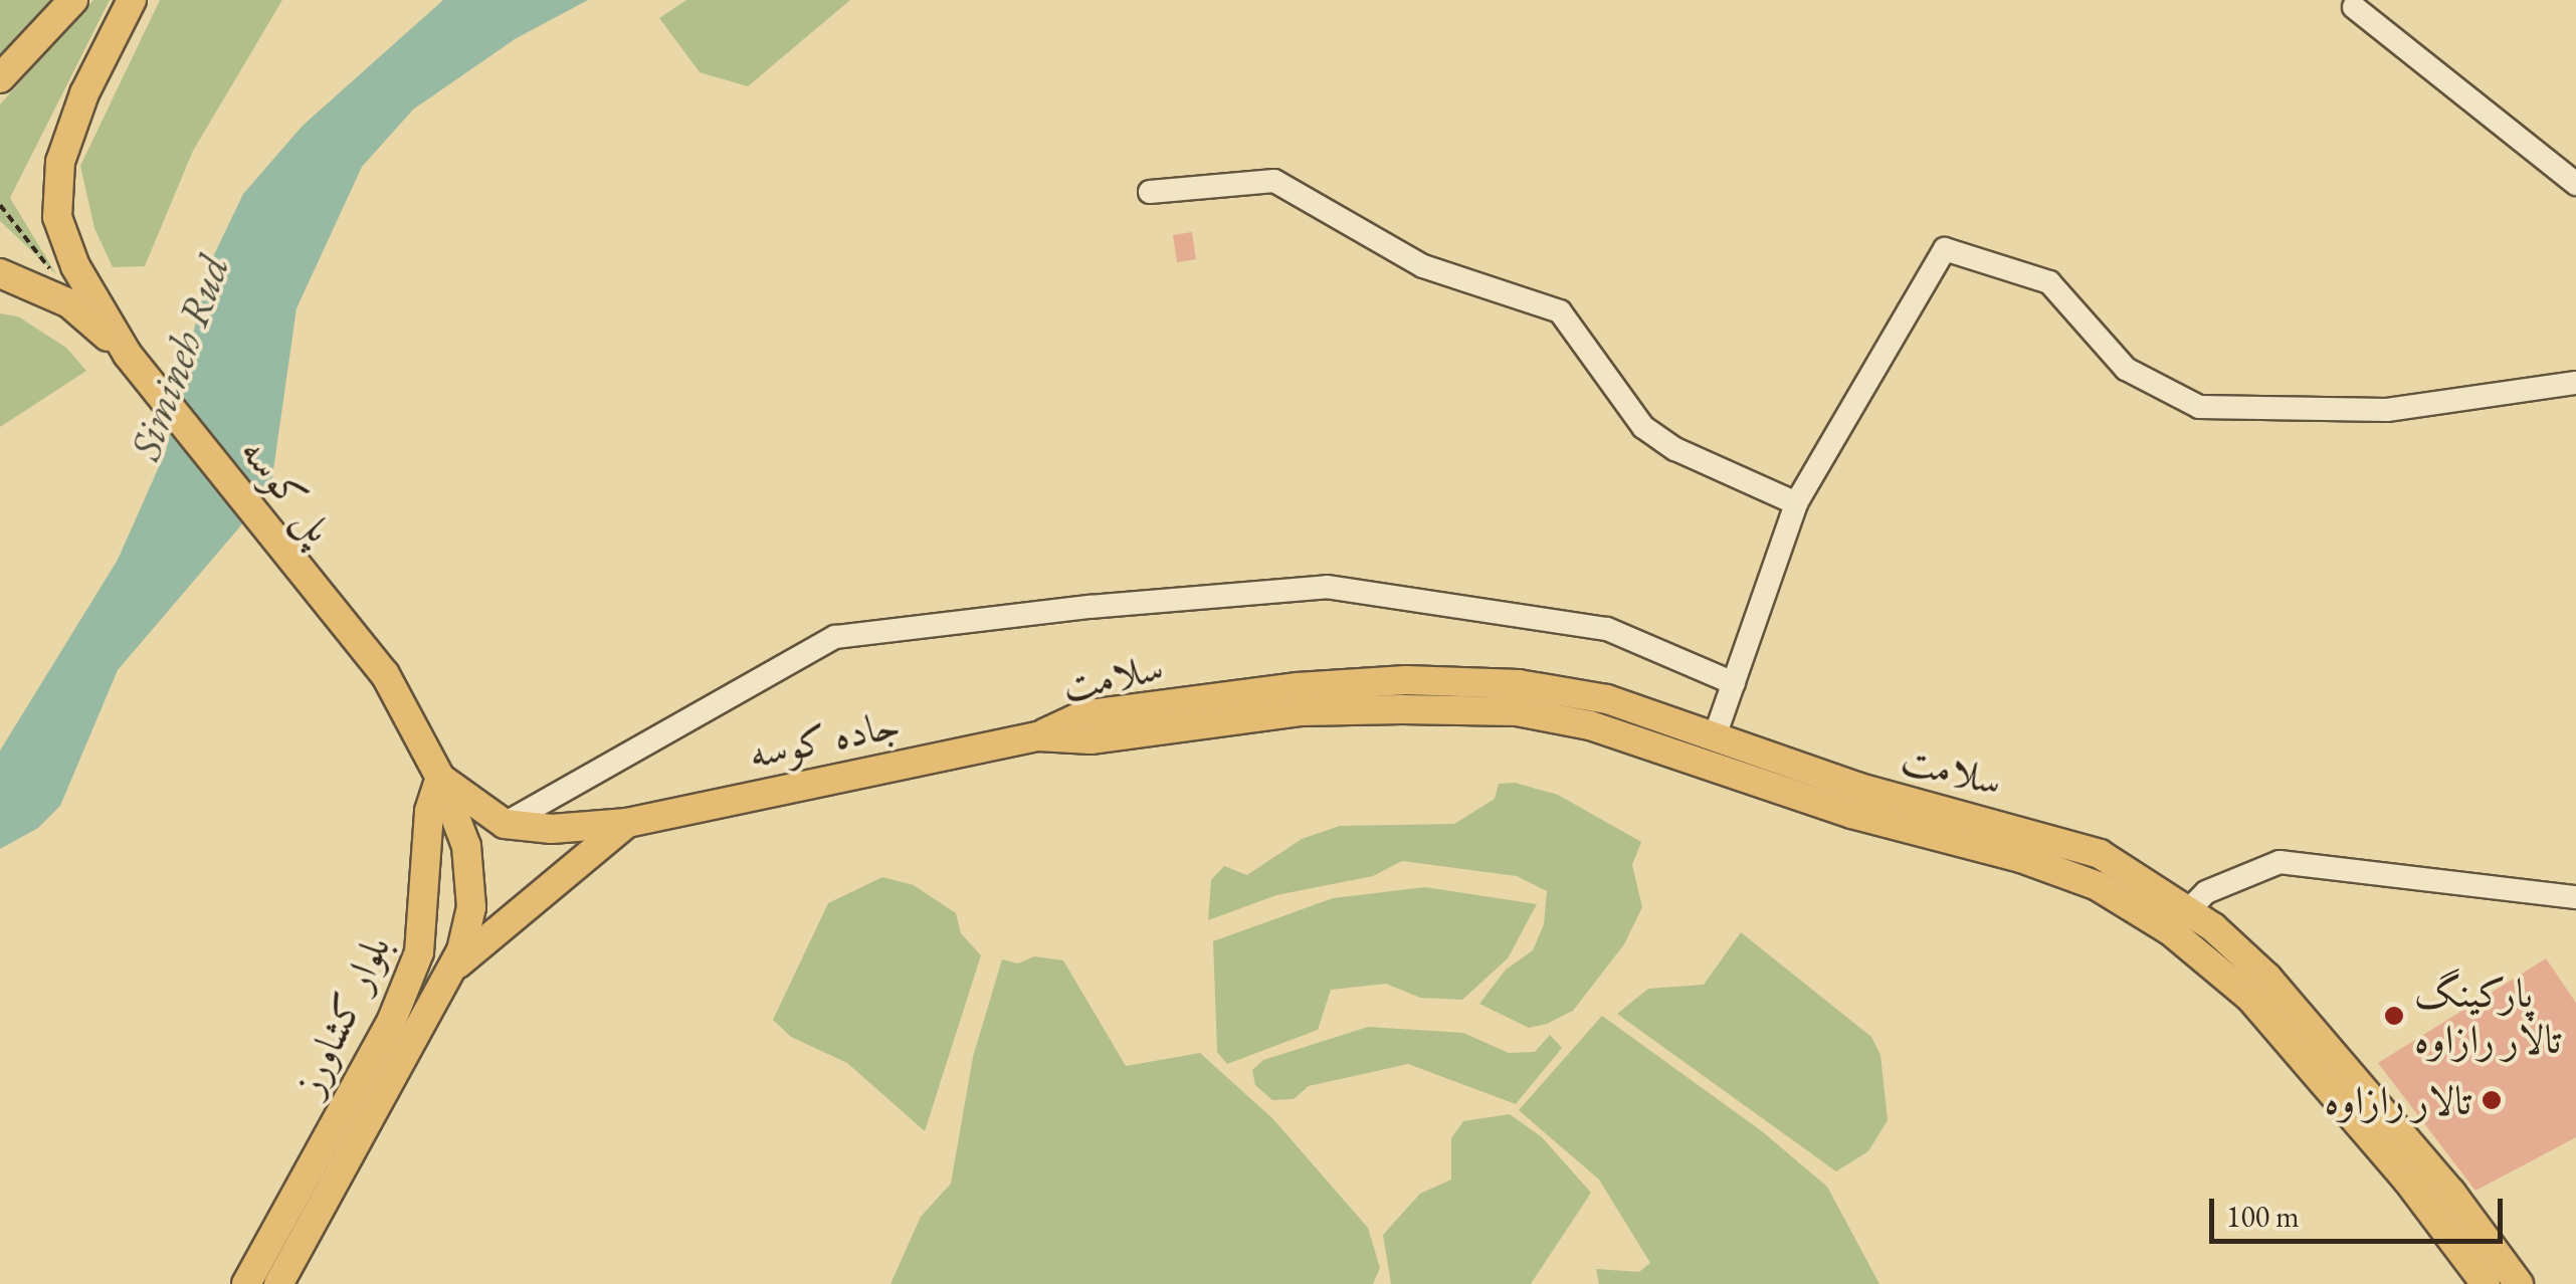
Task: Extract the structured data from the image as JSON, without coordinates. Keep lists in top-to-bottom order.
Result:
{
  "streets": {
    "main road": [
      "پل کوسه",
      "سلامت",
      "جاده کوسه",
      "بلوار کشاورز"
    ]
  },
  "crossings": [
    ["پل کوسه", "بلوار کشاورز"],
    ["سلامت", "جاده کوسه"],
    ["جاده کوسه", "بلوار کشاورز"]
  ],
  "water": ["Simineh Rud"],
  "places": ["پارکینگ تالار رازاوه", "تالار رازاوه"],
  "scale_bar": "100 m"
}
